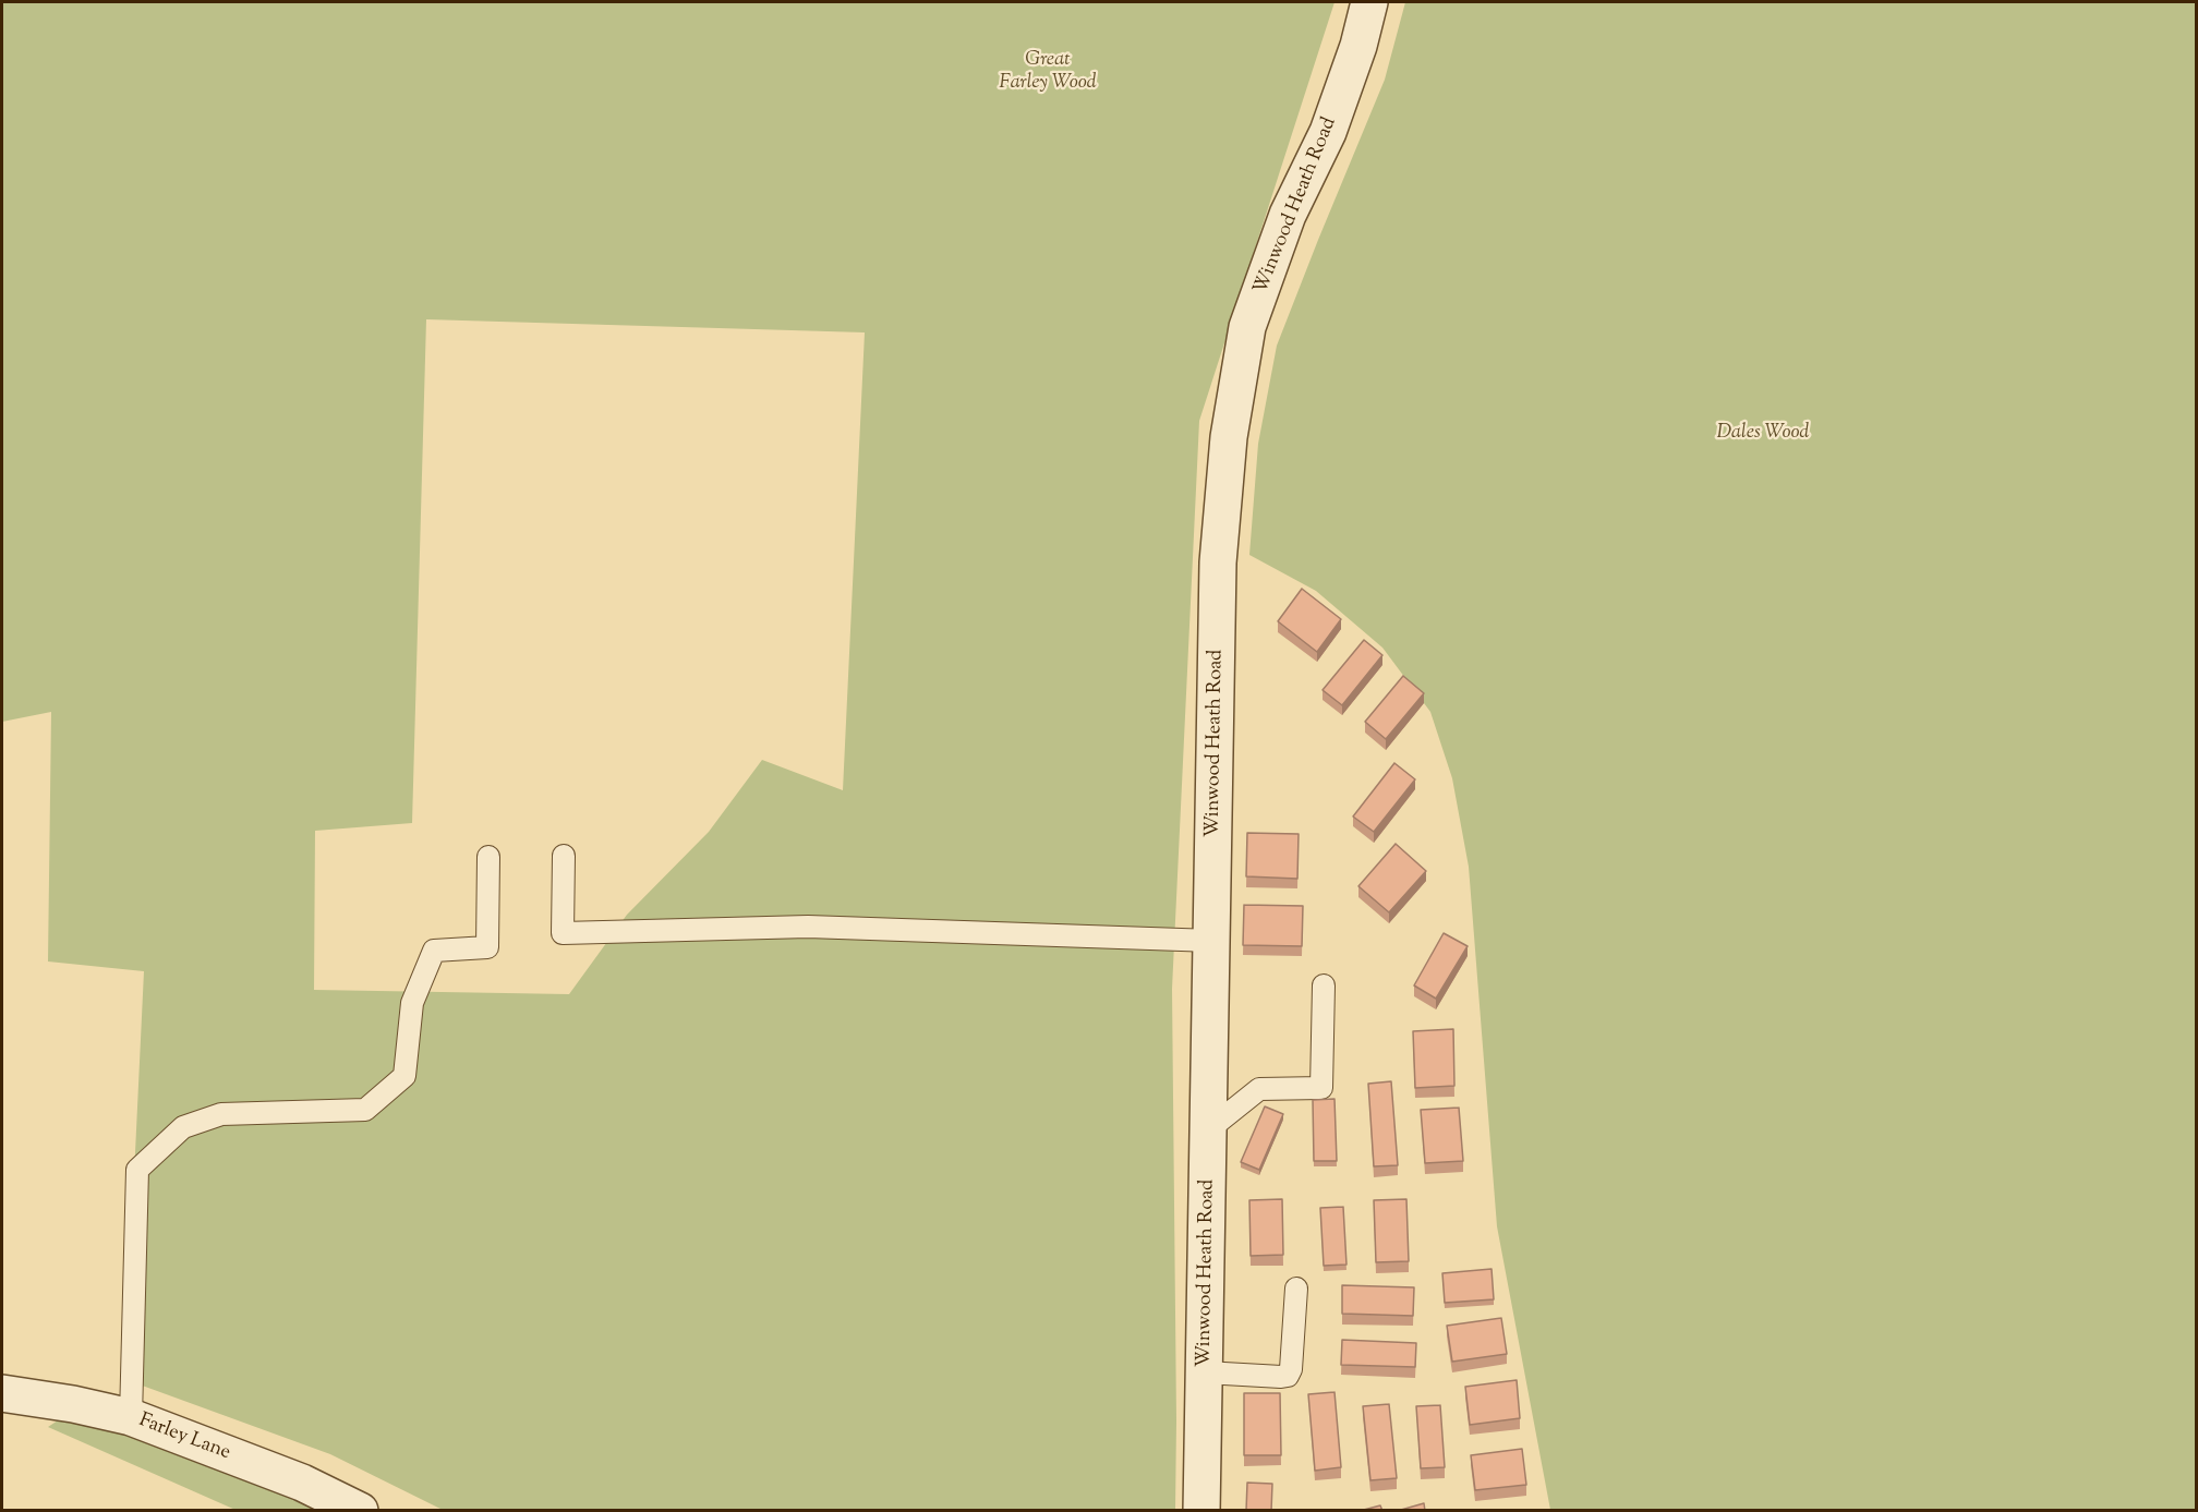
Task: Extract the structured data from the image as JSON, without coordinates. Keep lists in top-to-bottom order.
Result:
{
  "streets": {
    "street": ["Winwood Heath Road", "Farley Lane"]
  },
  "parks": ["Great Farley Wood", "Dales Wood"]
}
